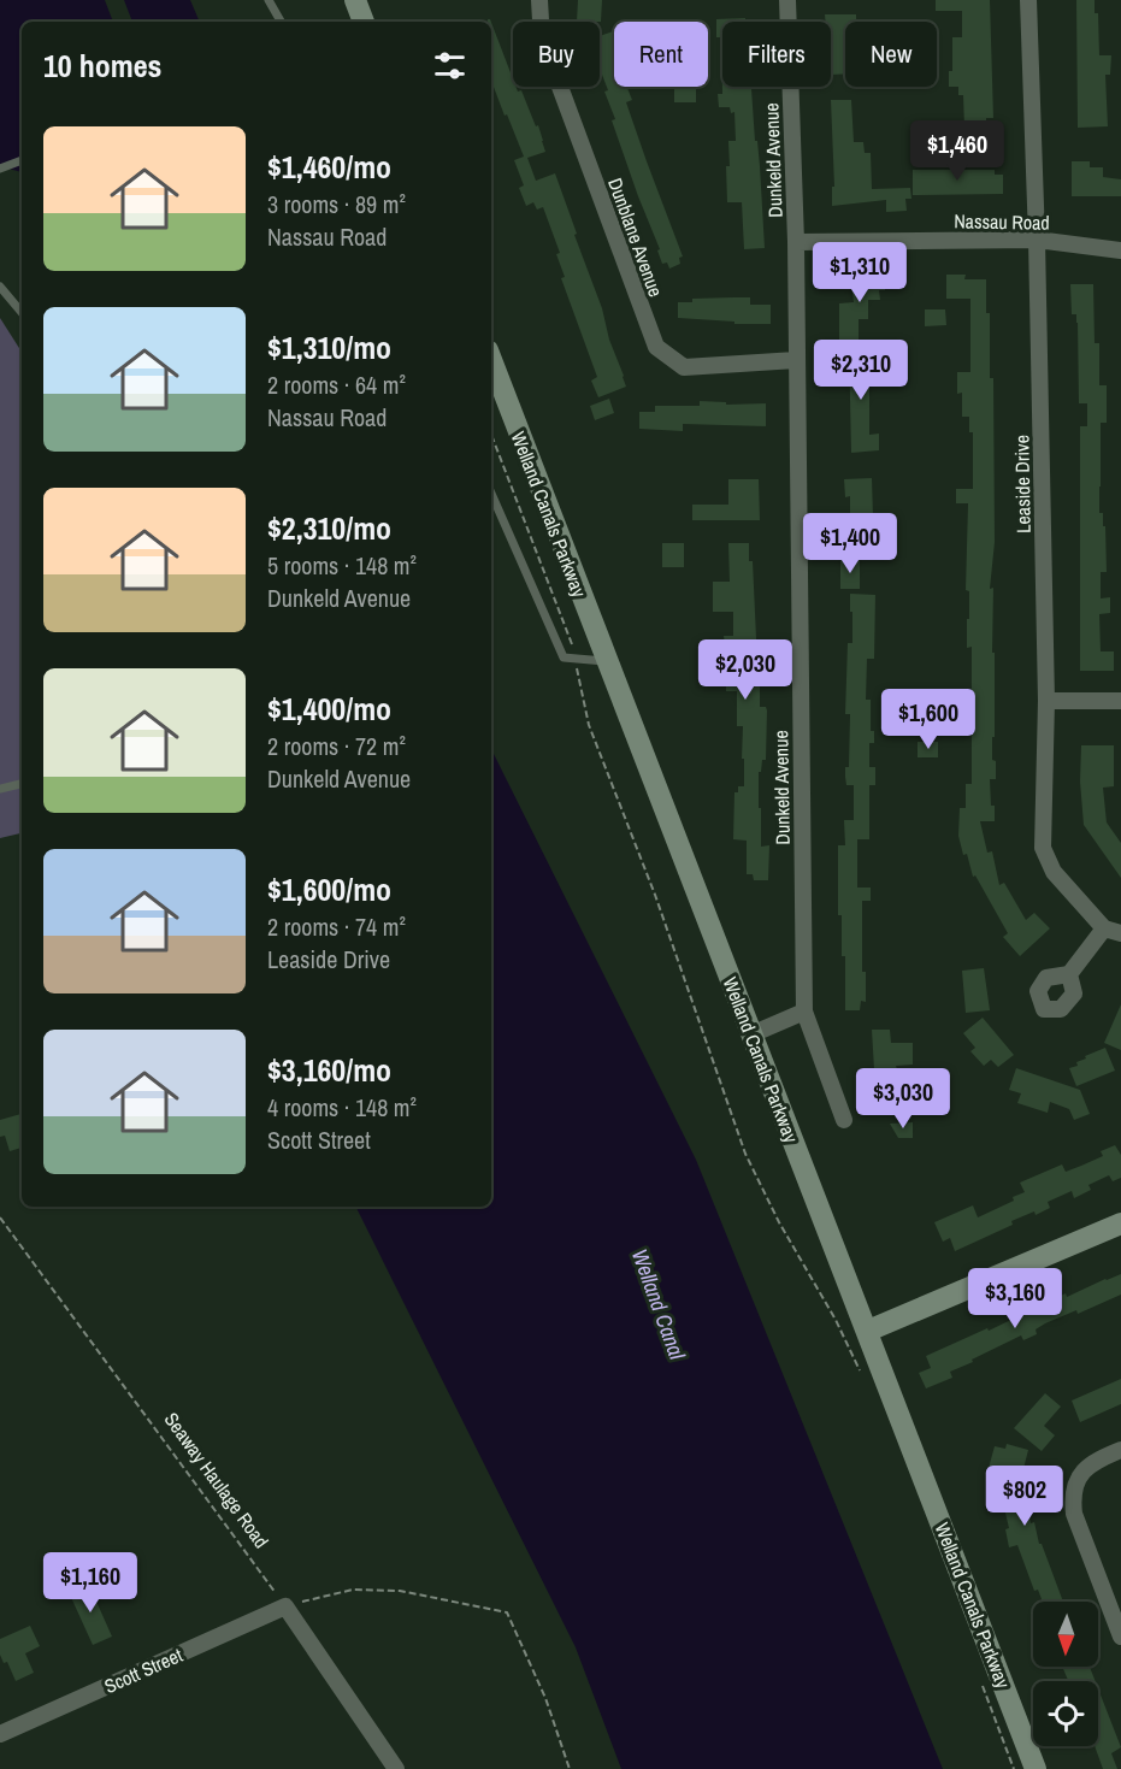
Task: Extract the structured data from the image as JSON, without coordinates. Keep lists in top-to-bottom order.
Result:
{
  "streets": {
    "main road": ["Welland Canals Parkway"],
    "street": [
      "Dunkeld Avenue",
      "Nassau Road",
      "Dunblane Avenue",
      "Leaside Drive",
      "Scott Street"
    ],
    "path": ["Seaway Haulage Road"]
  },
  "crossings": [
    ["Dunkeld Avenue", "Nassau Road"],
    ["Dunkeld Avenue", "Dunblane Avenue"],
    ["Nassau Road", "Leaside Drive"],
    ["Seaway Haulage Road", "Scott Street"]
  ],
  "water": ["Welland Canal"],
  "north": "bottom",
  "page": {
    "chip": [
      "Buy",
      "Rent",
      "Filters",
      "New"
    ],
    "heading": "10 homes",
    "list": [
      {
        "name": "$1,460/mo",
        "note": "3 rooms · 89 m² · Nassau Road"
      },
      {
        "name": "$1,310/mo",
        "note": "2 rooms · 64 m² · Nassau Road"
      },
      {
        "name": "$2,310/mo",
        "note": "5 rooms · 148 m² · Dunkeld Avenue"
      },
      {
        "name": "$1,400/mo",
        "note": "2 rooms · 72 m² · Dunkeld Avenue"
      },
      {
        "name": "$1,600/mo",
        "note": "2 rooms · 74 m² · Leaside Drive"
      },
      {
        "name": "$3,160/mo",
        "note": "4 rooms · 148 m² · Scott Street"
      }
    ],
    "price": [
      "$1,460",
      "$1,310",
      "$2,310",
      "$1,400",
      "$2,030",
      "$1,600",
      "$3,030",
      "$3,160",
      "$802",
      "$1,160"
    ]
  }
}
